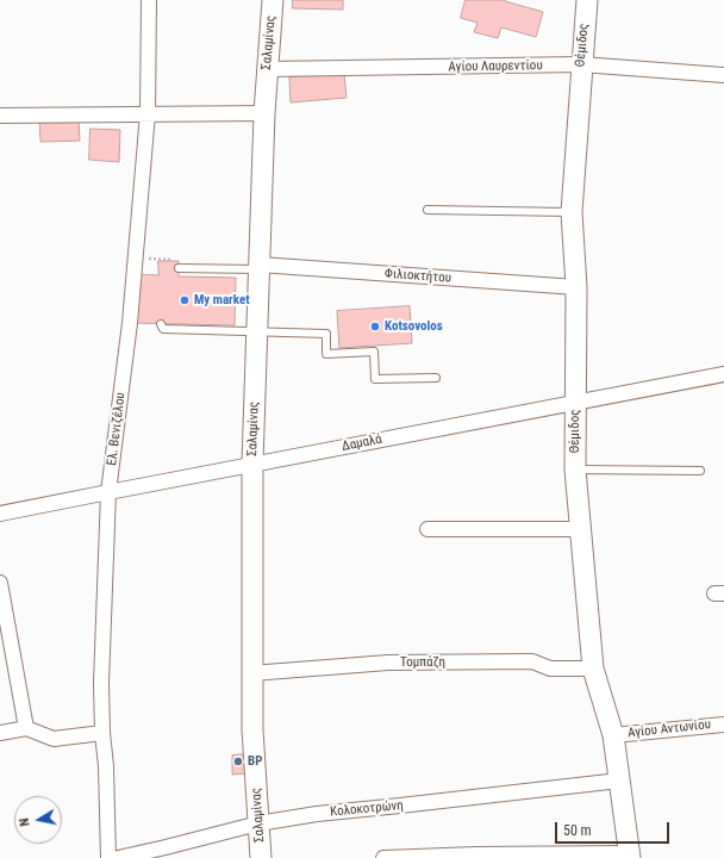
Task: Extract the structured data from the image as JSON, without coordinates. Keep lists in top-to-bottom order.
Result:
{
  "streets": {
    "street": [
      "Σαλαμίνας",
      "Θέμιδος",
      "Αγίου Λαυρεντίου",
      "Φιλιοκτήτου",
      "Ελ. Βενιζέλου",
      "Δαμαλά",
      "Τομπάζη",
      "Αγίου Αντωνίου",
      "Κολοκοτρώνη"
    ]
  },
  "crossings": [
    ["Σαλαμίνας", "Αγίου Λαυρεντίου"],
    ["Σαλαμίνας", "Φιλιοκτήτου"],
    ["Σαλαμίνας", "Δαμαλά"],
    ["Σαλαμίνας", "Τομπάζη"],
    ["Σαλαμίνας", "Κολοκοτρώνη"],
    ["Θέμιδος", "Αγίου Λαυρεντίου"],
    ["Θέμιδος", "Φιλιοκτήτου"],
    ["Θέμιδος", "Δαμαλά"],
    ["Θέμιδος", "Τομπάζη"],
    ["Θέμιδος", "Αγίου Αντωνίου"],
    ["Θέμιδος", "Κολοκοτρώνη"],
    ["Ελ. Βενιζέλου", "Δαμαλά"]
  ],
  "places": ["My market", "Kotsovolos", "BP"],
  "scale_bar": "50 m",
  "north": "left"
}
